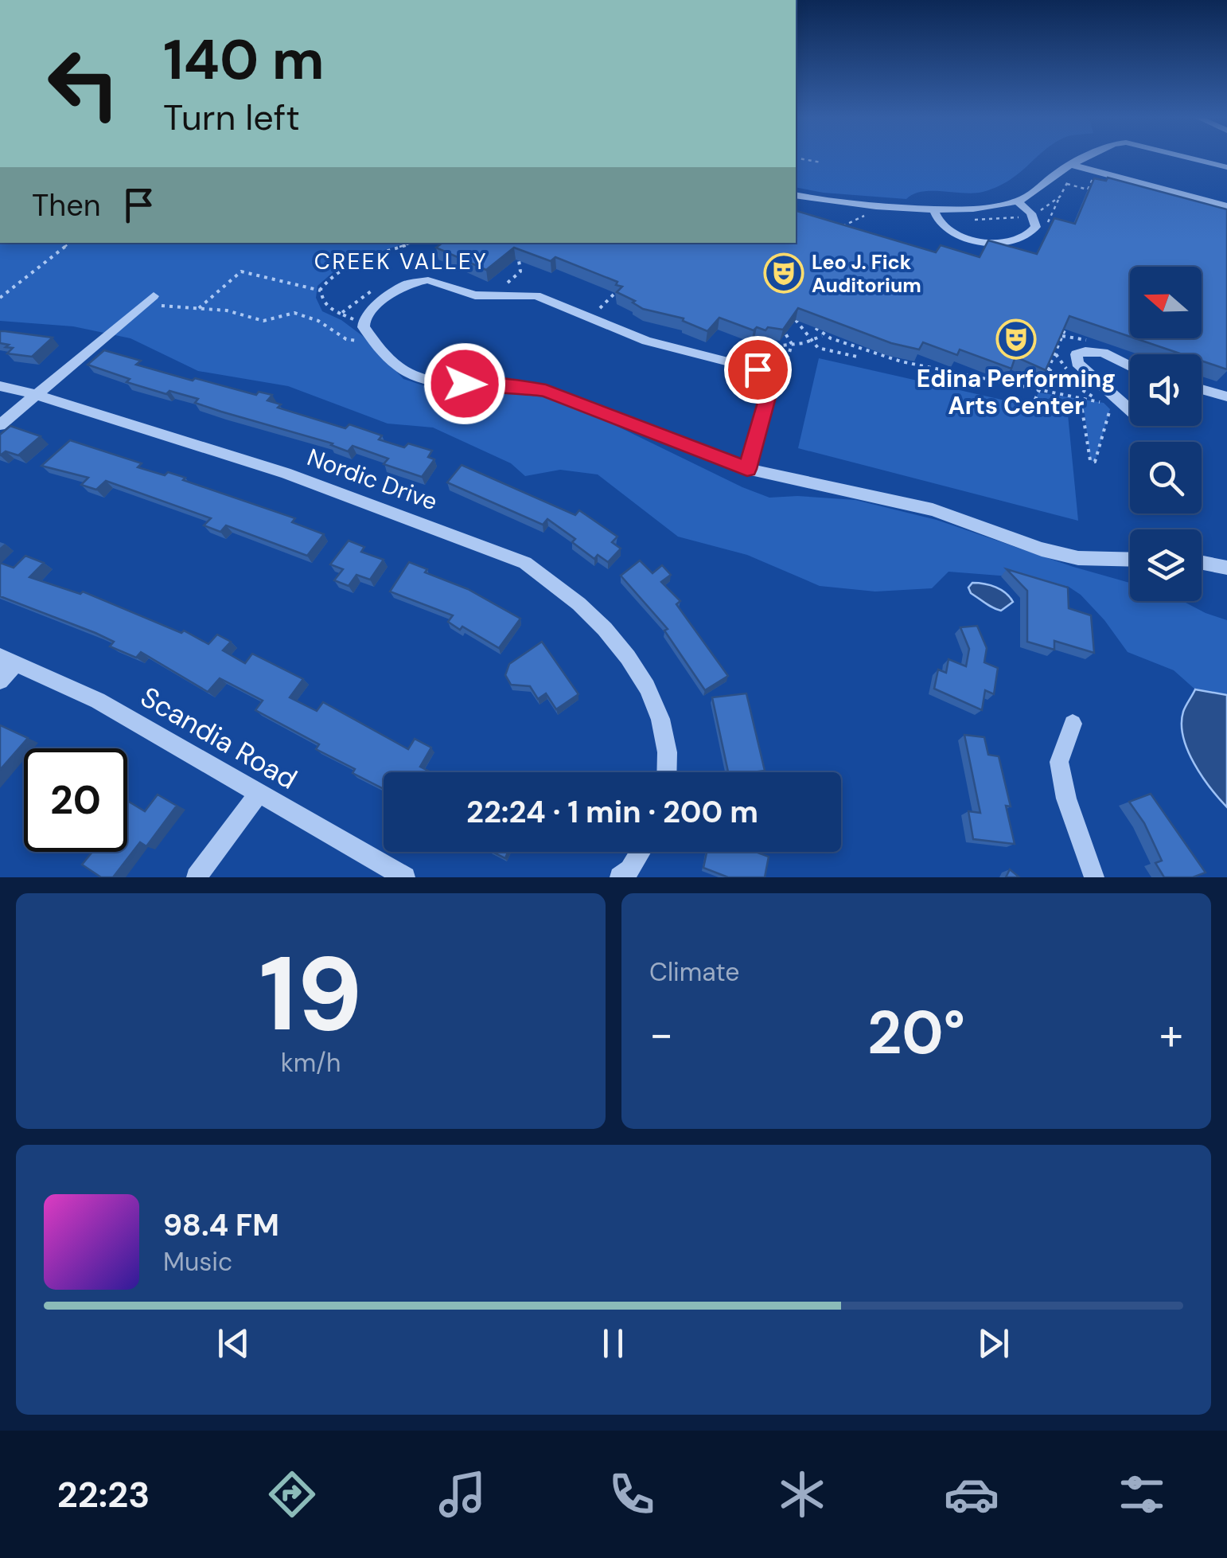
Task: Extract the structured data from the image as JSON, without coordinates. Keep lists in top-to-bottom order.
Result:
{
  "streets": {
    "street": ["Nordic Drive", "Scandia Road"]
  },
  "districts": ["CREEK VALLEY"],
  "places": {
    "theatre": ["Leo J. Fick Auditorium", "Edina Performing Arts Center"]
  },
  "north": "left",
  "page": {
    "turn": ["140 m", "Turn left"],
    "then": "Then",
    "limit": "20",
    "trip": "22:24 · 1 min · 200 m",
    "tile": [
      ["19", "km/h"],
      "Climate"
    ],
    "heat": ["−", "20°", "+"],
    "song": ["98.4 FM", "Music"],
    "tabs": "22:23"
  }
}
